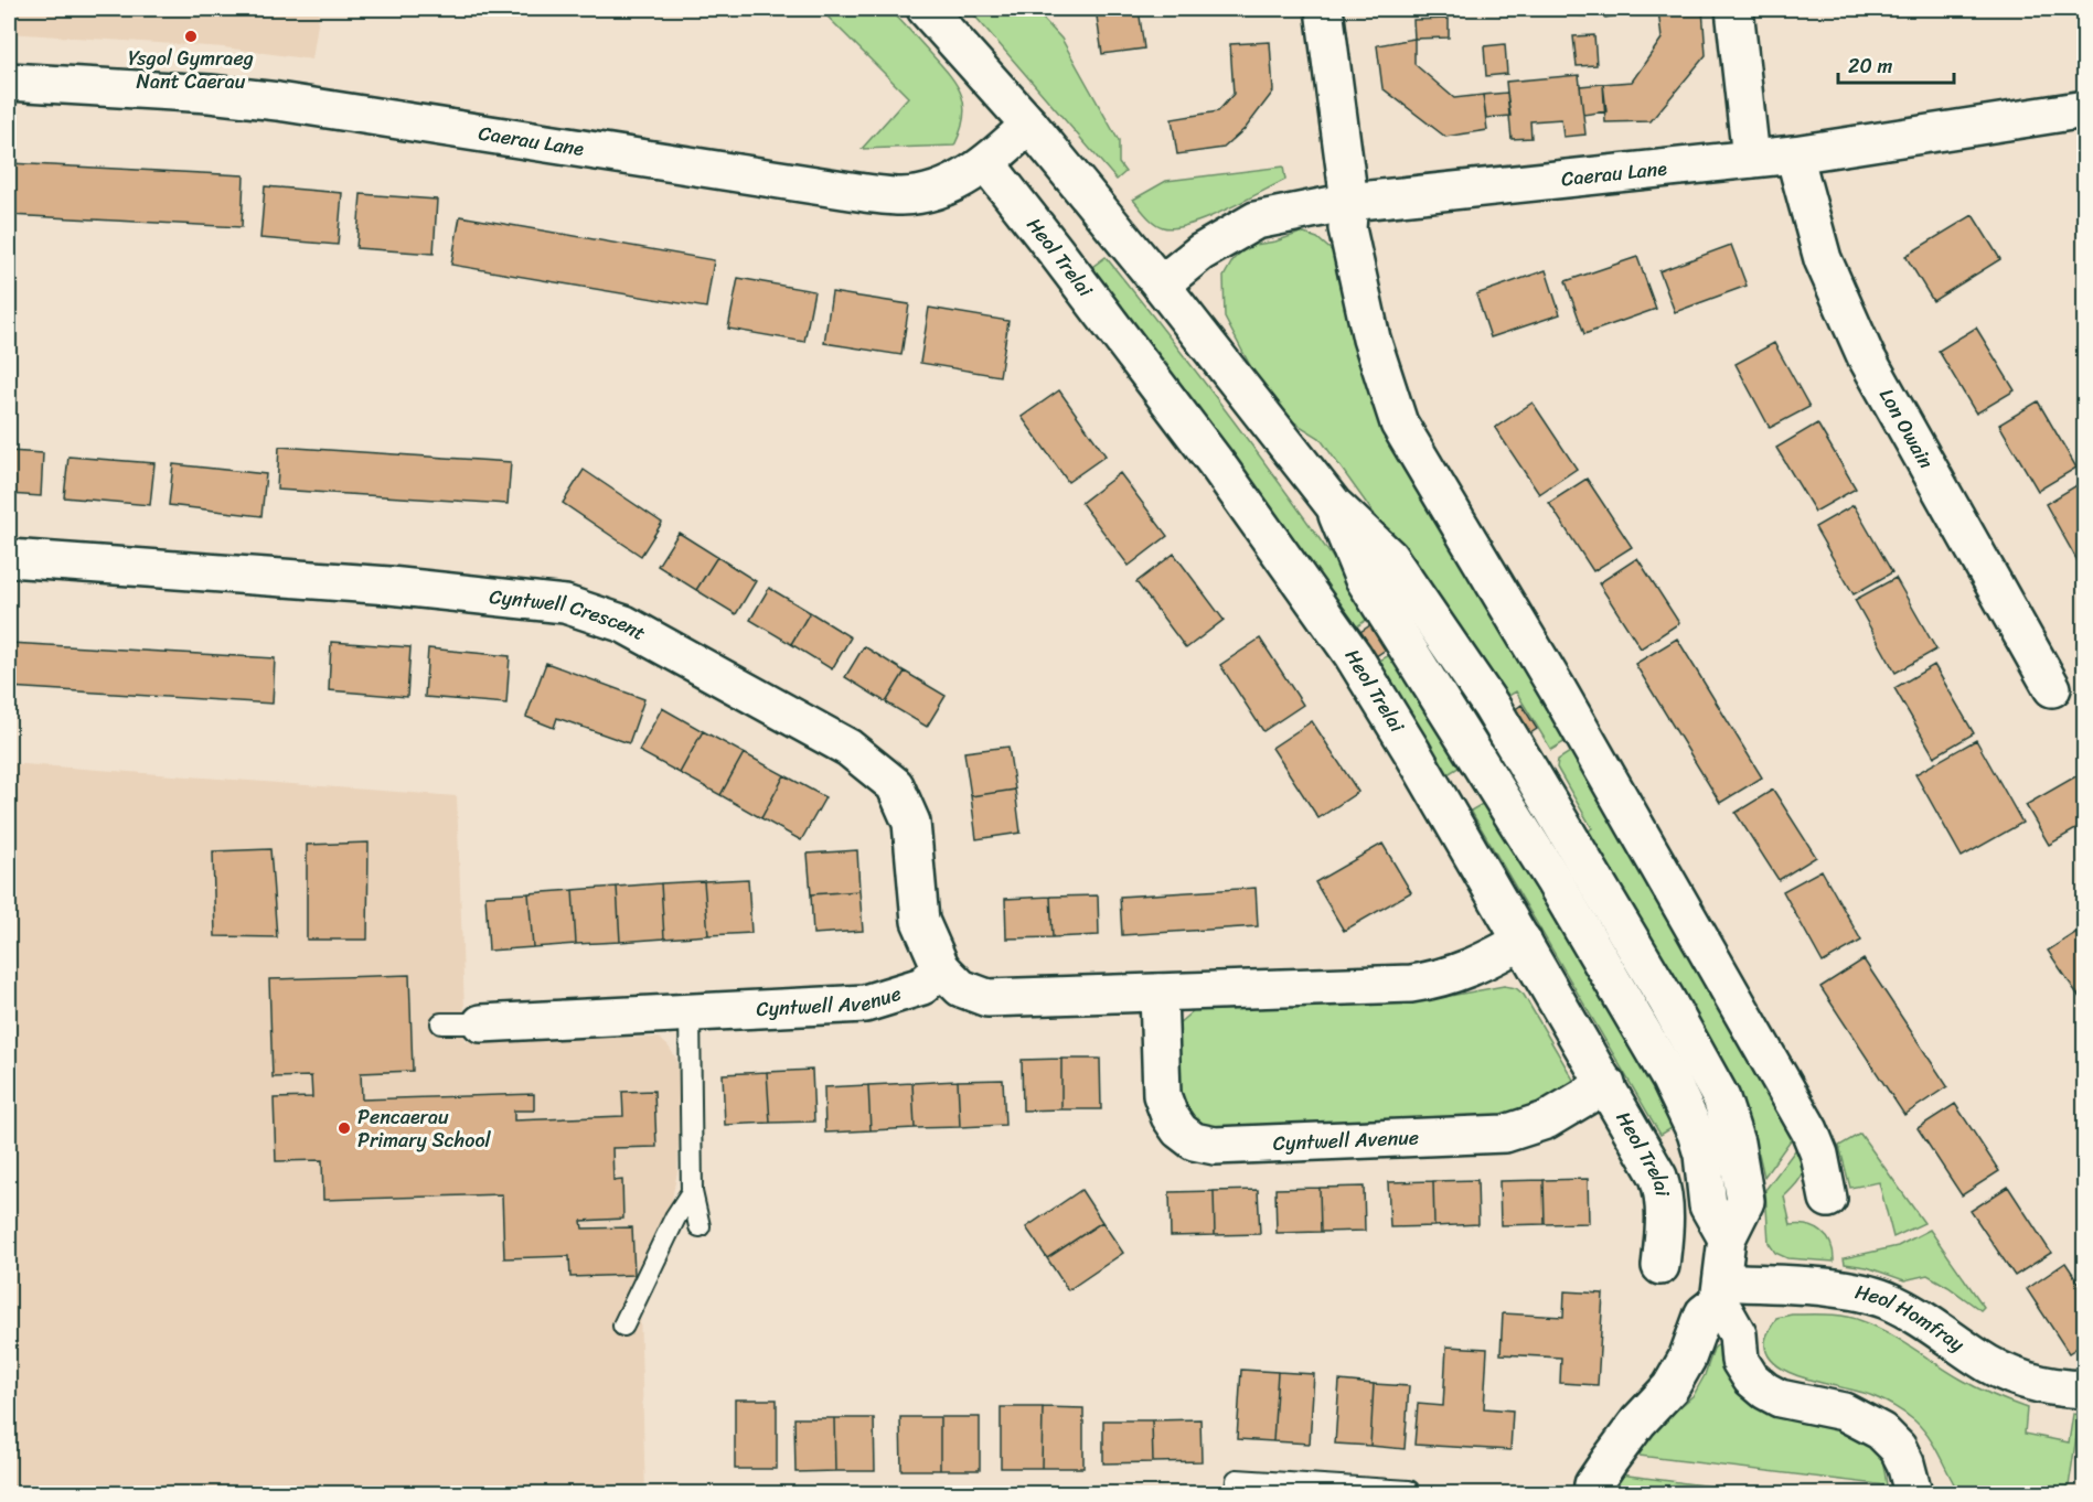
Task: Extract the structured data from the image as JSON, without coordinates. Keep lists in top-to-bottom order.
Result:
{
  "streets": {
    "street": [
      "Caerau Lane",
      "Heol Trelai",
      "Lon Owain",
      "Cyntwell Crescent",
      "Cyntwell Avenue",
      "Heol Homfray"
    ]
  },
  "crossings": [
    ["Caerau Lane", "Heol Trelai"],
    ["Caerau Lane", "Lon Owain"],
    ["Heol Trelai", "Cyntwell Avenue"],
    ["Cyntwell Crescent", "Cyntwell Avenue"]
  ],
  "places": ["Ysgol Gymraeg Nant Caerau", "Pencaerau Primary School"],
  "scale_bar": "20 m"
}
